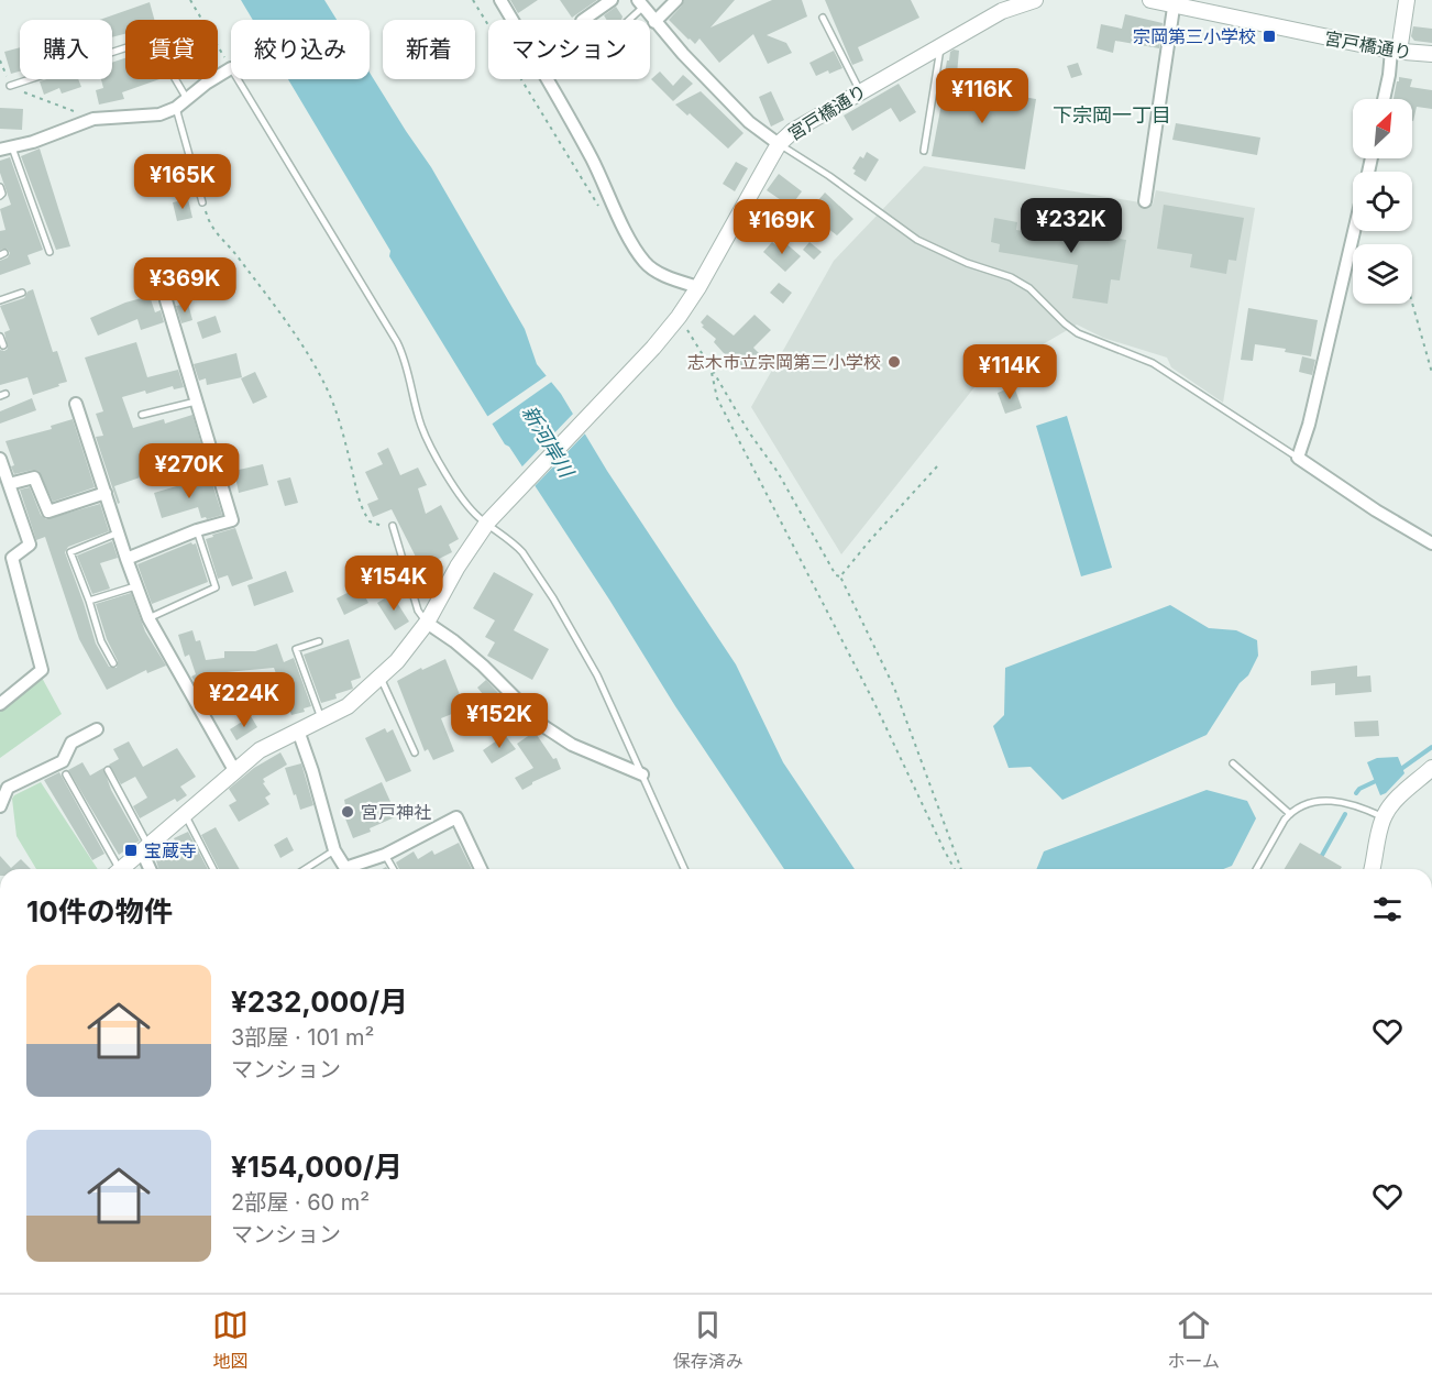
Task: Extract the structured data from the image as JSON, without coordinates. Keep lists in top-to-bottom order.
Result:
{
  "streets": {
    "street": ["宮戸橋通り"]
  },
  "districts": ["下宗岡一丁目"],
  "water": ["新河岸川"],
  "places": {
    "transit": ["宗岡第三小学校", "宝蔵寺"],
    "other": ["志木市立宗岡第三小学校", "宮戸神社"]
  },
  "north": "top right",
  "page": {
    "chip": [
      "購入",
      "賃貸",
      "絞り込み",
      "新着",
      "マンション"
    ],
    "price": [
      "¥116K",
      "¥165K",
      "¥232K",
      "¥169K",
      "¥369K",
      "¥114K",
      "¥270K",
      "¥154K",
      "¥224K",
      "¥152K"
    ],
    "heading": "10件の物件",
    "list": [
      {
        "name": "¥232,000/月",
        "note": "3部屋 · 101 m² · マンション"
      },
      {
        "name": "¥154,000/月",
        "note": "2部屋 · 60 m² · マンション"
      }
    ],
    "tabs": ["地図", "保存済み", "ホーム"]
  }
}
